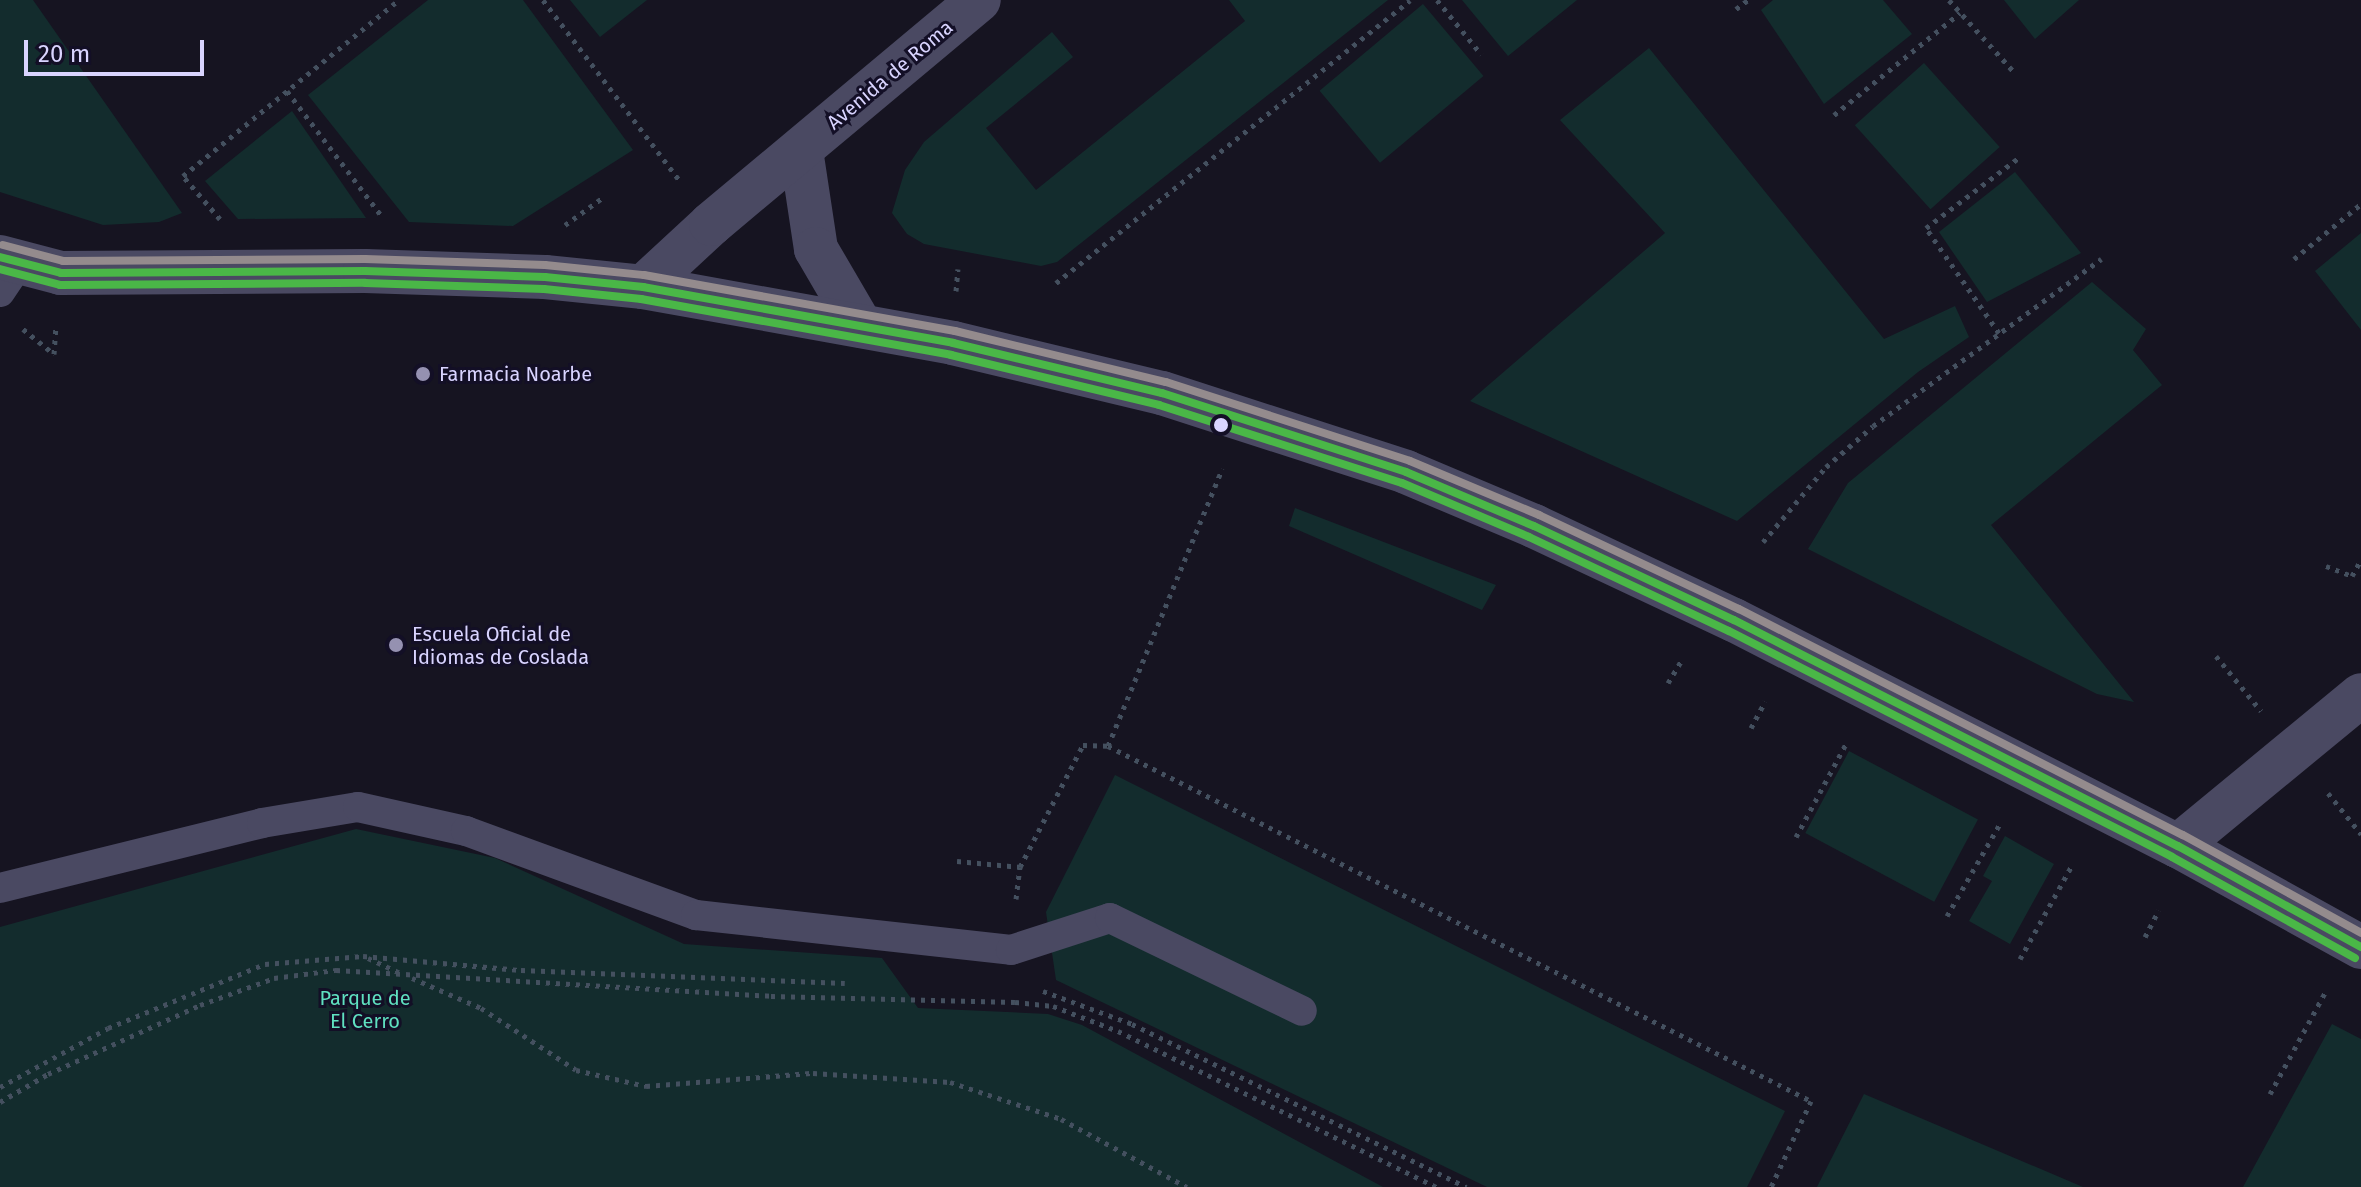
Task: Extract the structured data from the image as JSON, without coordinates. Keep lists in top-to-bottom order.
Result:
{
  "streets": {
    "street": ["Avenida de Roma"]
  },
  "parks": ["Parque de El Cerro"],
  "places": ["Farmacia Noarbe", "Escuela Oficial de Idiomas de Coslada"],
  "scale_bar": "20 m"
}
